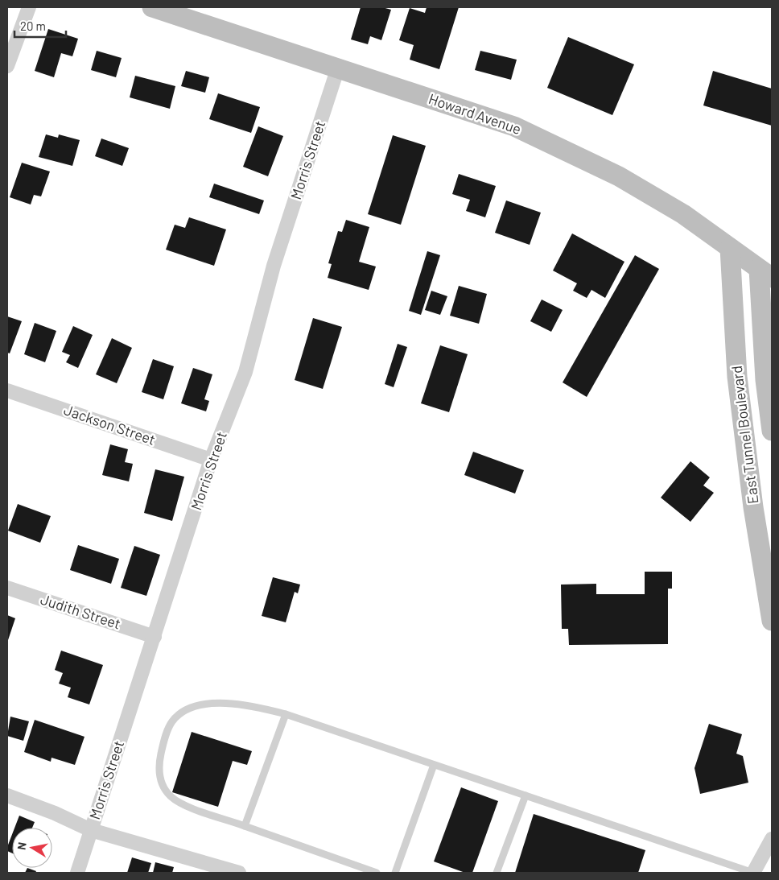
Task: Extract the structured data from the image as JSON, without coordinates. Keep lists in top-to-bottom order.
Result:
{
  "streets": {
    "main road": ["Howard Avenue", "East Tunnel Boulevard"],
    "street": ["Morris Street", "Jackson Street", "Judith Street"]
  },
  "crossings": [
    ["Howard Avenue", "Morris Street"],
    ["Howard Avenue", "East Tunnel Boulevard"],
    ["Morris Street", "Jackson Street"],
    ["Morris Street", "Judith Street"]
  ],
  "scale_bar": "20 m",
  "north": "left"
}
